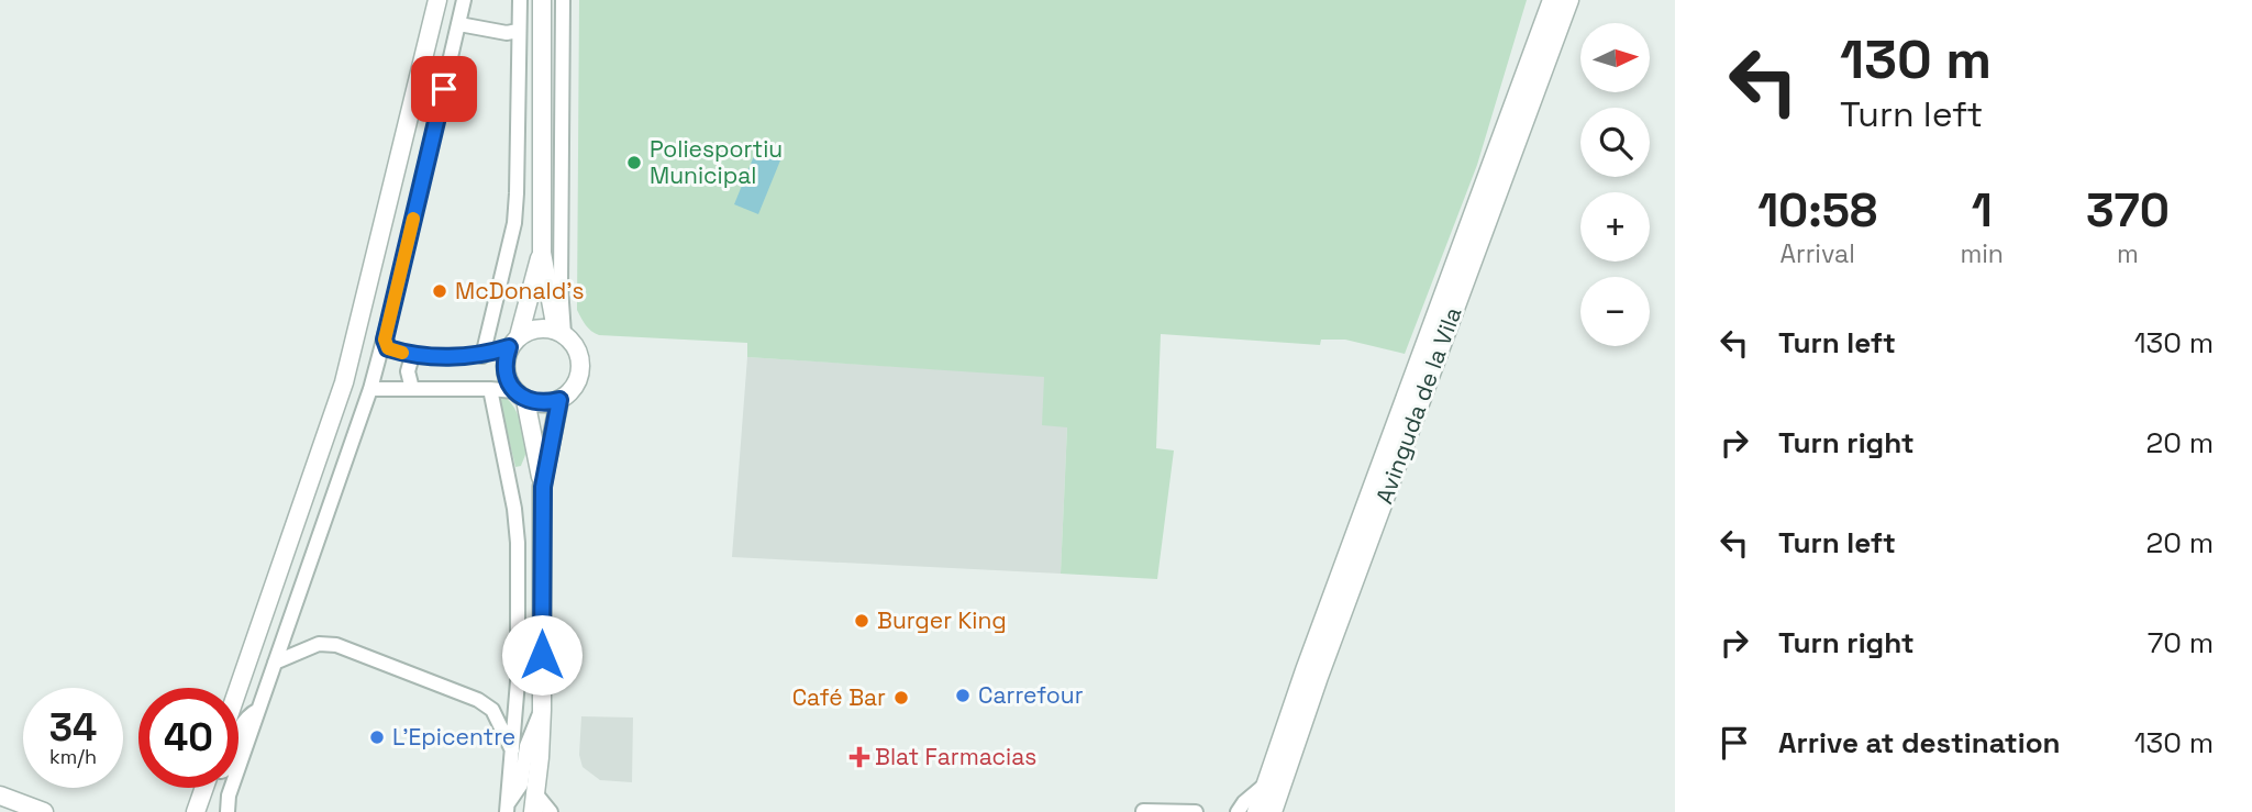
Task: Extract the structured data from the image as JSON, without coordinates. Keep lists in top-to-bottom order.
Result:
{
  "streets": {
    "street": ["Avinguda de la Vila"]
  },
  "places": {
    "other": [
      "Poliesportiu Municipal",
      "McDonald's",
      "Burger King",
      "Carrefour",
      "Café Bar",
      "L'Epicentre"
    ],
    "health": ["Blat Farmacias"]
  },
  "north": "right",
  "page": {
    "turn": ["130 m", "Turn left"],
    "map_buttons": ["+", "−"],
    "eta": [
      "10:58",
      "Arrival",
      "1",
      "min",
      "370",
      "m"
    ],
    "list": [
      {
        "name": "Turn left",
        "value": "130 m"
      },
      {
        "name": "Turn right",
        "value": "20 m"
      },
      {
        "name": "Turn left",
        "value": "20 m"
      },
      {
        "name": "Turn right",
        "value": "70 m"
      },
      {
        "name": "Arrive at destination",
        "value": "130 m"
      }
    ],
    "speed": "34 km/h",
    "limit": "40"
  }
}
